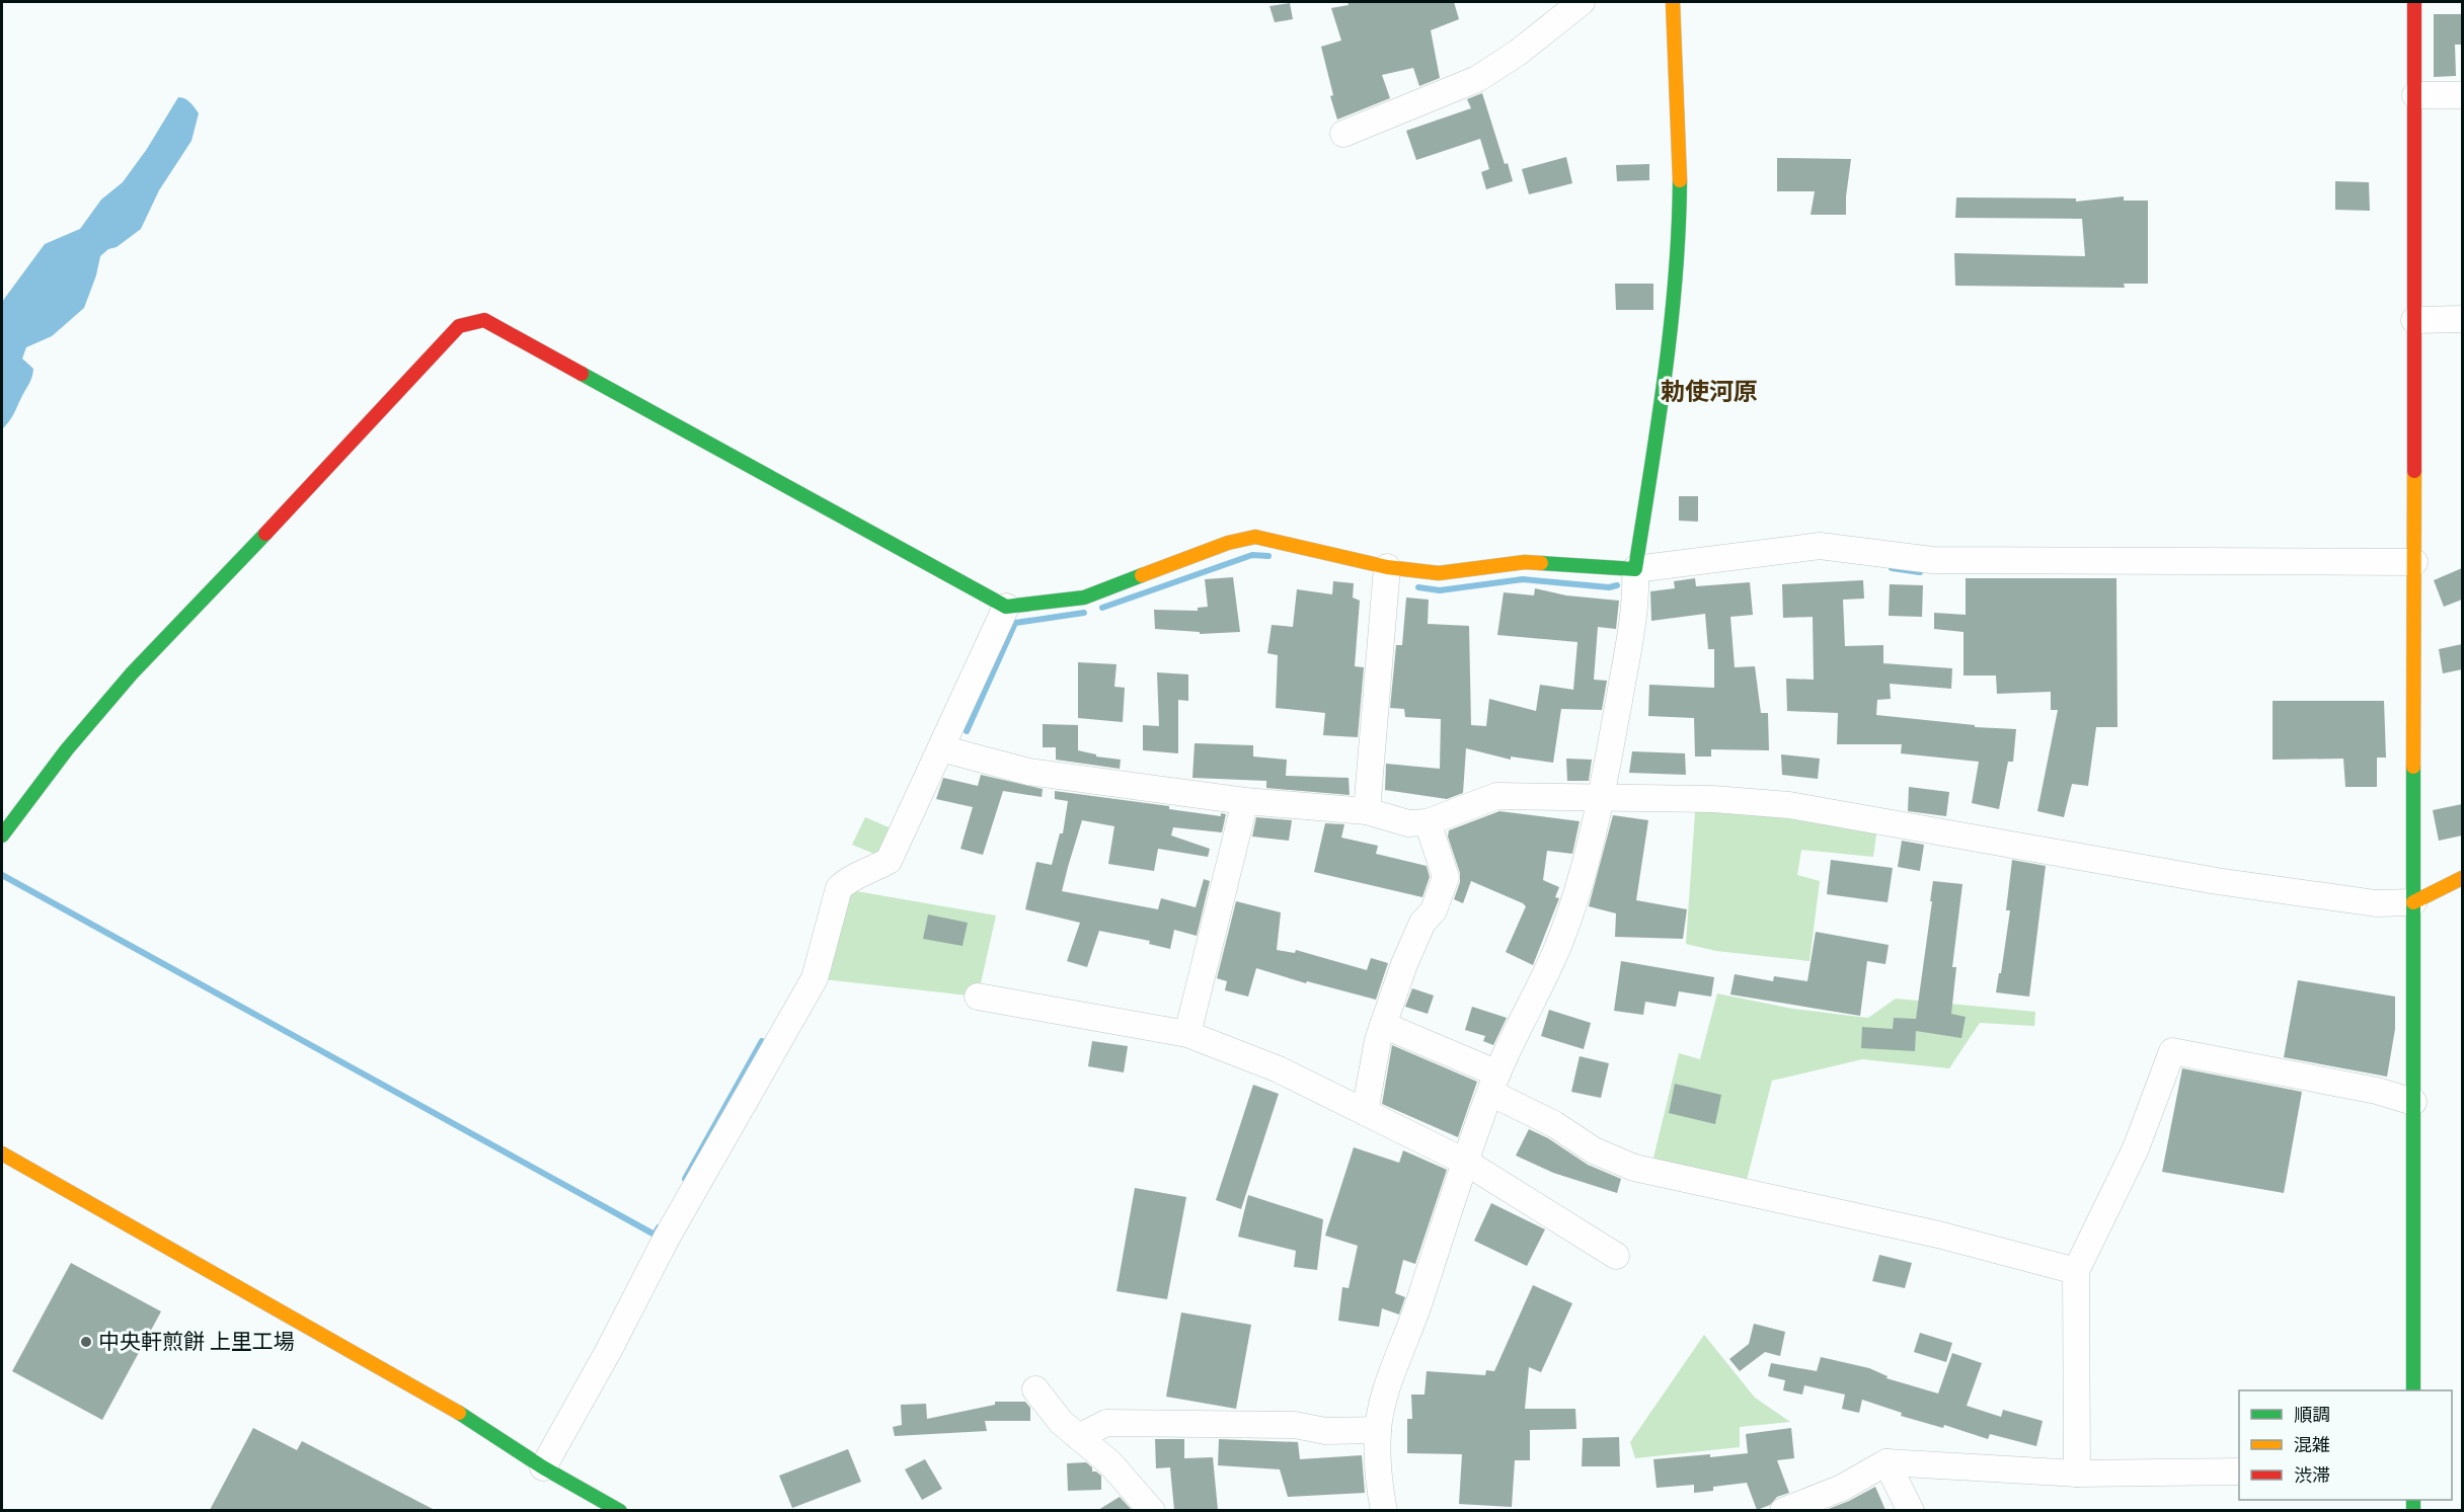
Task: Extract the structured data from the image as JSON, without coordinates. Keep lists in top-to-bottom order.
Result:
{
  "districts": ["勅使河原"],
  "places": ["中央軒煎餅 上里工場"],
  "legend": ["順調", "混雑", "渋滞"]
}
